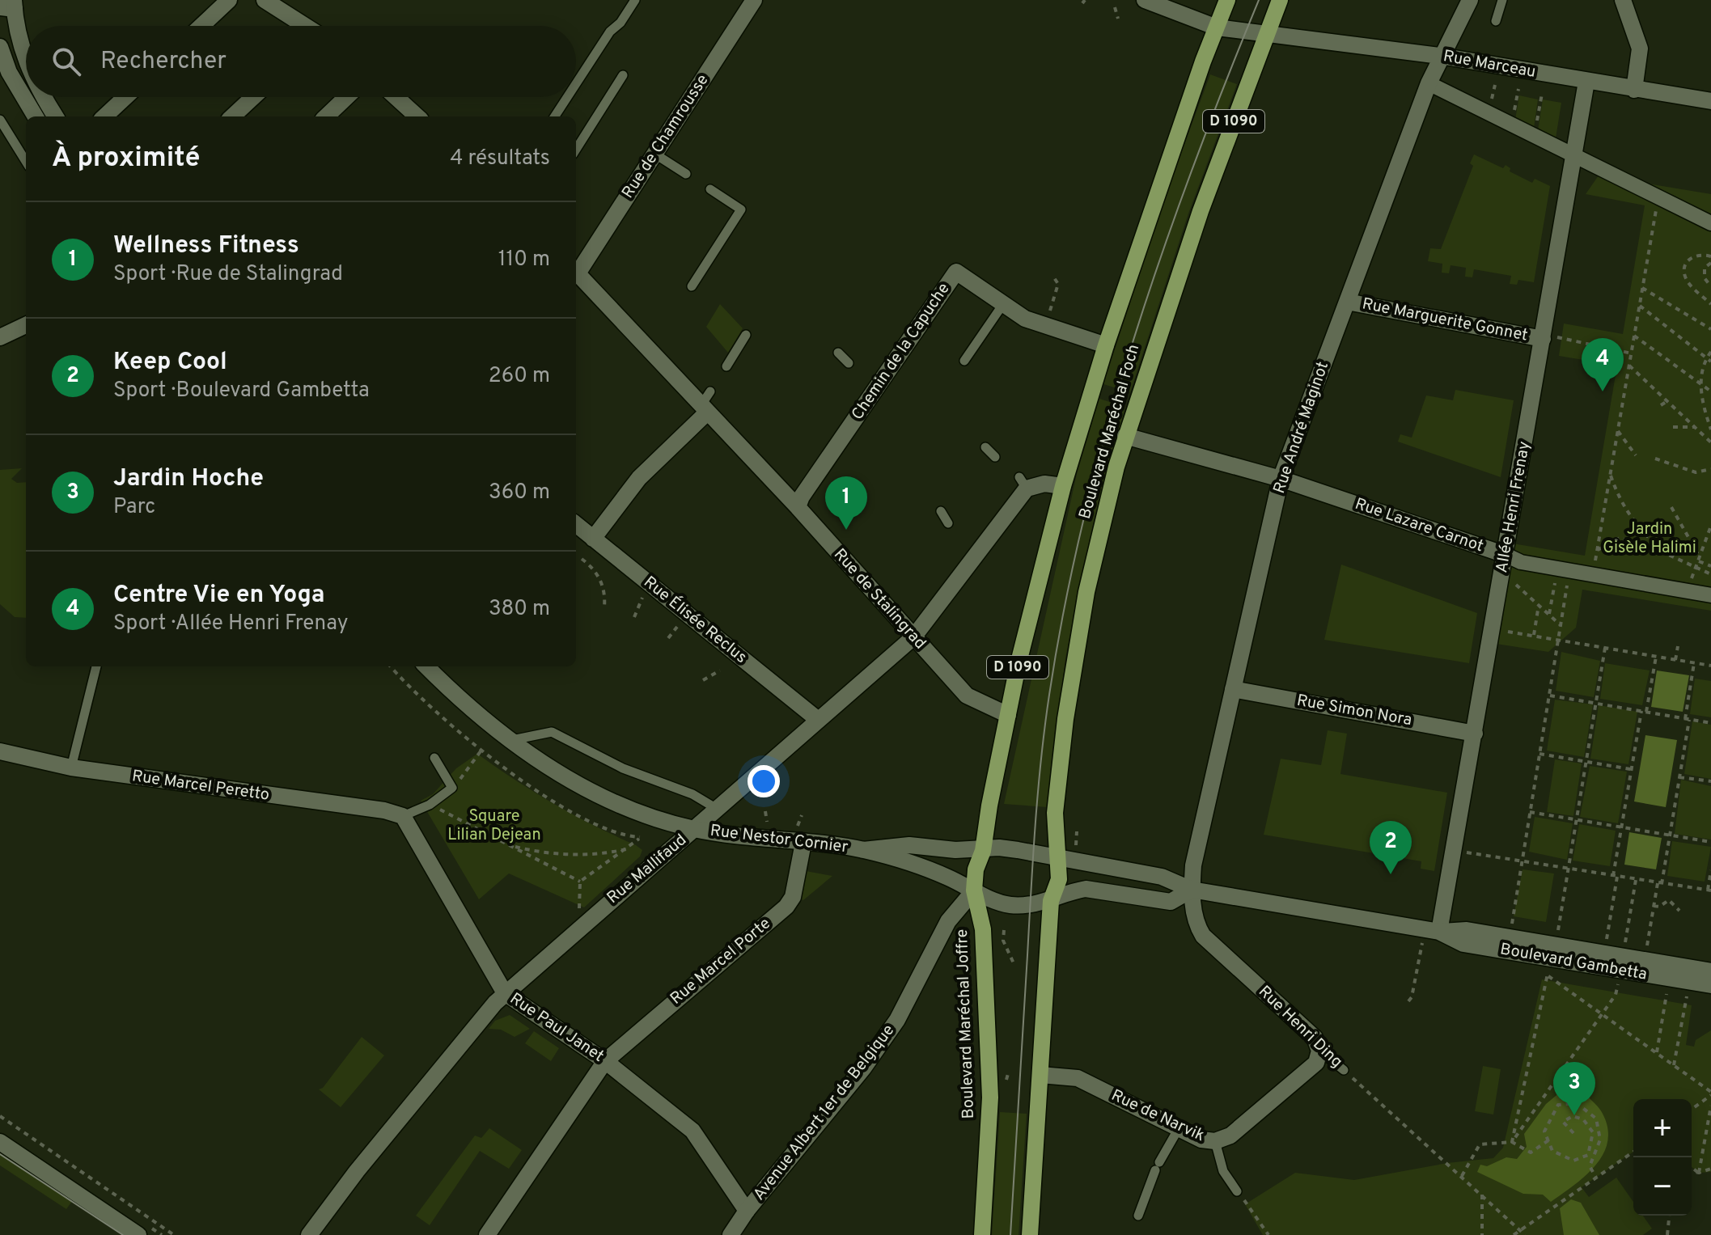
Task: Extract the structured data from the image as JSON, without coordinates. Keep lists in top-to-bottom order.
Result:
{
  "streets": {
    "main road": ["D 1090", "Boulevard Maréchal Foch", "Boulevard Maréchal Joffre"],
    "street": [
      "Rue Marceau",
      "Rue de Chamrousse",
      "Rue Marguerite Gonnet",
      "Chemin de la Capuche",
      "Rue André Maginot",
      "Allée Henri Frenay",
      "Rue Lazare Carnot",
      "Rue de Stalingrad",
      "Rue Élisée Reclus",
      "Rue Simon Nora",
      "Rue Marcel Peretto",
      "Rue Nestor Cornier",
      "Rue Mallifaud",
      "Rue Marcel Porte",
      "Boulevard Gambetta",
      "Rue Henri Ding",
      "Rue Paul Janet",
      "Avenue Albert 1er de Belgique",
      "Rue de Narvik"
    ]
  },
  "crossings": [
    ["Rue Marceau", "Rue André Maginot"],
    ["Rue Marceau", "Boulevard Maréchal Foch"],
    ["Rue Marceau", "Allée Henri Frenay"],
    ["D 1090", "Boulevard Maréchal Foch"],
    ["D 1090", "Rue Nestor Cornier"],
    ["D 1090", "Boulevard Gambetta"],
    ["D 1090", "Boulevard Maréchal Joffre"],
    ["D 1090", "Avenue Albert 1er de Belgique"],
    ["D 1090", "Rue de Narvik"],
    ["Rue Marguerite Gonnet", "Rue André Maginot"],
    ["Rue Marguerite Gonnet", "Allée Henri Frenay"],
    ["Chemin de la Capuche", "Boulevard Maréchal Foch"],
    ["Chemin de la Capuche", "Rue de Stalingrad"],
    ["Rue André Maginot", "Rue Lazare Carnot"],
    ["Rue André Maginot", "Rue Simon Nora"],
    ["Rue André Maginot", "Boulevard Gambetta"],
    ["Rue André Maginot", "Rue Henri Ding"],
    ["Boulevard Maréchal Foch", "Rue Lazare Carnot"],
    ["Boulevard Maréchal Foch", "Rue de Stalingrad"],
    ["Boulevard Maréchal Foch", "Rue Nestor Cornier"],
    ["Boulevard Maréchal Foch", "Rue Mallifaud"],
    ["Boulevard Maréchal Foch", "Boulevard Gambetta"],
    ["Allée Henri Frenay", "Rue Lazare Carnot"],
    ["Allée Henri Frenay", "Rue Simon Nora"],
    ["Allée Henri Frenay", "Boulevard Gambetta"],
    ["Rue de Stalingrad", "Rue Mallifaud"],
    ["Rue Élisée Reclus", "Rue Mallifaud"],
    ["Rue Marcel Peretto", "Rue Paul Janet"],
    ["Rue Nestor Cornier", "Rue Mallifaud"],
    ["Rue Nestor Cornier", "Rue Marcel Porte"],
    ["Rue Nestor Cornier", "Boulevard Gambetta"],
    ["Rue Nestor Cornier", "Boulevard Maréchal Joffre"],
    ["Rue Nestor Cornier", "Avenue Albert 1er de Belgique"],
    ["Rue Mallifaud", "Rue Paul Janet"],
    ["Rue Marcel Porte", "Rue Paul Janet"],
    ["Boulevard Gambetta", "Rue Henri Ding"],
    ["Boulevard Maréchal Joffre", "Avenue Albert 1er de Belgique"],
    ["Rue Henri Ding", "Rue de Narvik"],
    ["Rue Paul Janet", "Avenue Albert 1er de Belgique"]
  ],
  "parks": ["Jardin Gisèle Halimi", "Square Lilian Dejean"],
  "page": {
    "search": "Rechercher",
    "heading": ["À proximité", "4 résultats"],
    "list": [
      {
        "mark": "1",
        "name": "Wellness Fitness",
        "note": "Sport · Rue de Stalingrad",
        "value": "110 m"
      },
      {
        "mark": "2",
        "name": "Keep Cool",
        "note": "Sport · Boulevard Gambetta",
        "value": "260 m"
      },
      {
        "mark": "3",
        "name": "Jardin Hoche",
        "note": "Parc",
        "value": "360 m"
      },
      {
        "mark": "4",
        "name": "Centre Vie en Yoga",
        "note": "Sport · Allée Henri Frenay",
        "value": "380 m"
      }
    ],
    "pins": [
      "4",
      "1",
      "2",
      "3"
    ],
    "map_buttons": ["+", "−"]
  }
}
